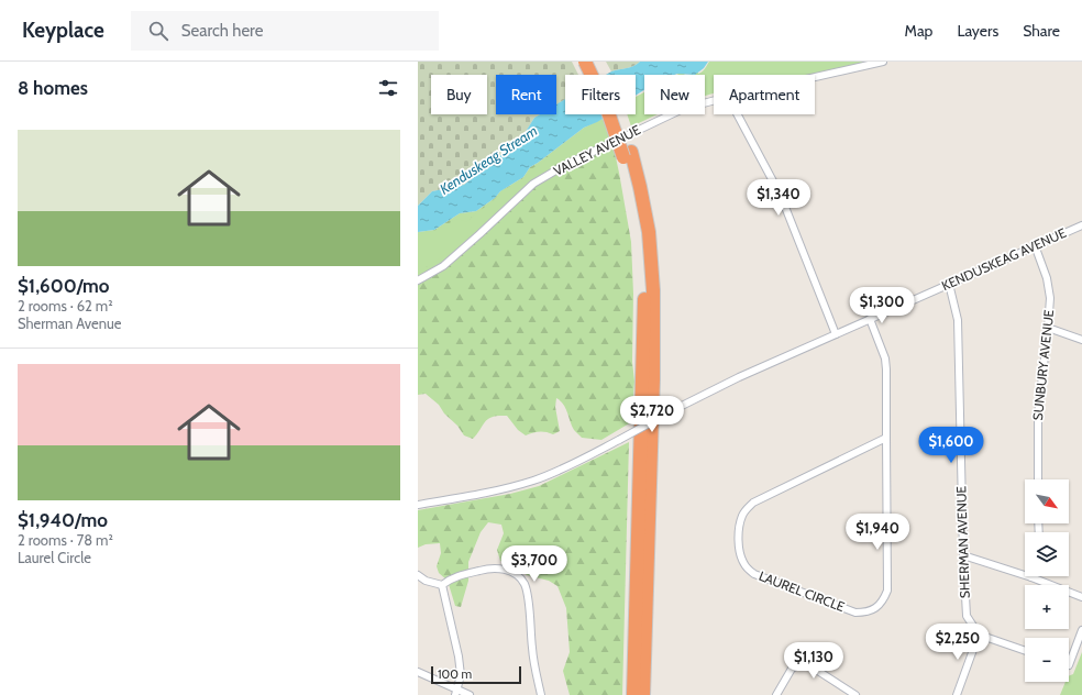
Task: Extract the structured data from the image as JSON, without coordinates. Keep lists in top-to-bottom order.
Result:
{
  "streets": {
    "street": [
      "VALLEY AVENUE",
      "KENDUSKEAG AVENUE",
      "SUNBURY AVENUE",
      "SHERMAN AVENUE",
      "LAUREL CIRCLE"
    ]
  },
  "crossings": [
    ["KENDUSKEAG AVENUE", "SUNBURY AVENUE"],
    ["KENDUSKEAG AVENUE", "SHERMAN AVENUE"],
    ["KENDUSKEAG AVENUE", "LAUREL CIRCLE"]
  ],
  "water": ["Kenduskeag Stream"],
  "scale_bar": "100 m",
  "north": "bottom right",
  "page": {
    "header": "Keyplace",
    "search": "Search here",
    "nav": ["Map", "Layers", "Share"],
    "heading": "8 homes",
    "chip": [
      "Buy",
      "Rent",
      "Filters",
      "New",
      "Apartment"
    ],
    "list": [
      {
        "name": "$1,600/mo",
        "note": "2 rooms · 62 m² · Sherman Avenue"
      },
      {
        "name": "$1,940/mo",
        "note": "2 rooms · 78 m² · Laurel Circle"
      }
    ],
    "price": [
      "$1,340",
      "$1,300",
      "$2,720",
      "$1,600",
      "$1,940",
      "$3,700",
      "$2,250",
      "$1,130"
    ],
    "map_buttons": ["+", "−"],
    "scale": "100 m"
  }
}
